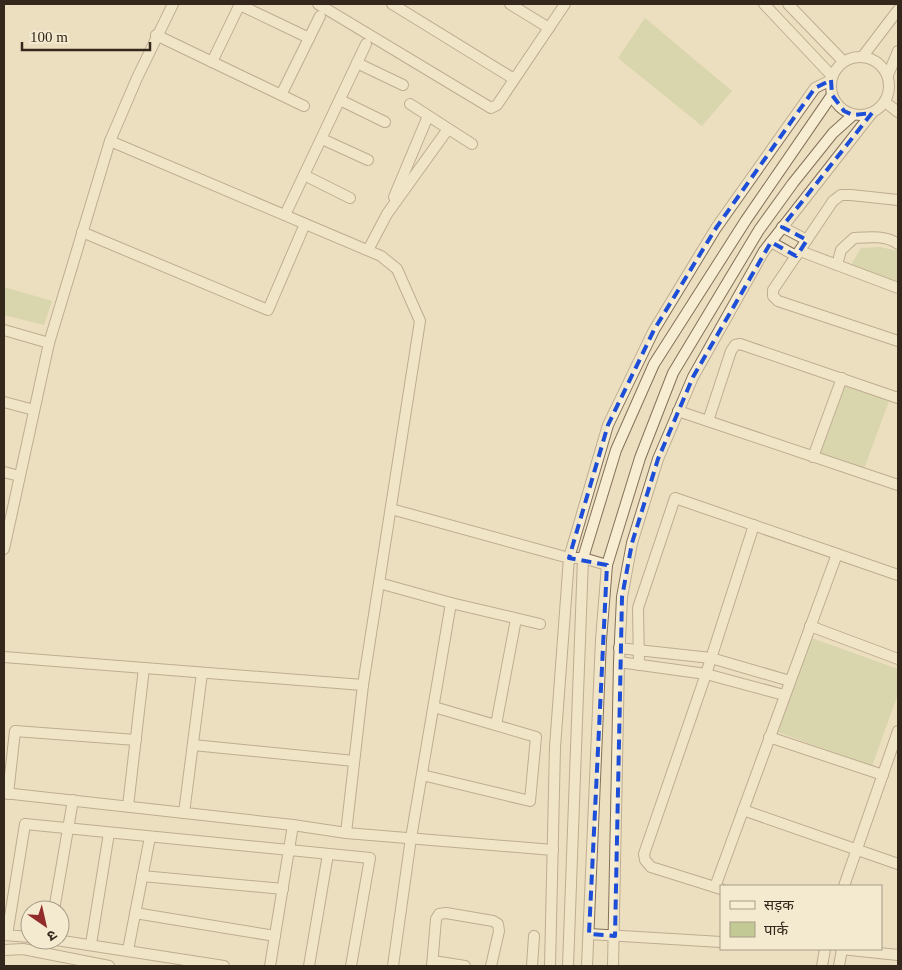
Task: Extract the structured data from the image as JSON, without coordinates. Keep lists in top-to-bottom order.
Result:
{
  "legend": ["सड़क", "पार्क"],
  "scale_bar": "100 m",
  "north": "bottom right"
}
